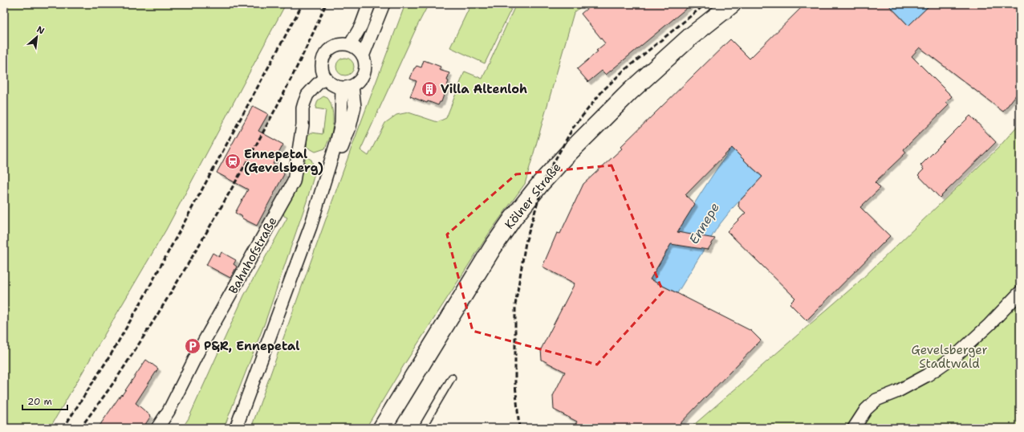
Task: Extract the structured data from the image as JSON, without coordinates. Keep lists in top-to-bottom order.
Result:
{
  "streets": {
    "main road": ["Kölner Straße"],
    "street": ["Bahnhofstraße"]
  },
  "water": ["Ennepe"],
  "parks": ["Gevelsberger Stadtwald"],
  "places": {
    "building": ["Villa Altenloh"],
    "station": ["Ennepetal (Gevelsberg)"],
    "parking": ["P&R, Ennepetal"]
  },
  "scale_bar": "20 m",
  "north": "top right"
}
